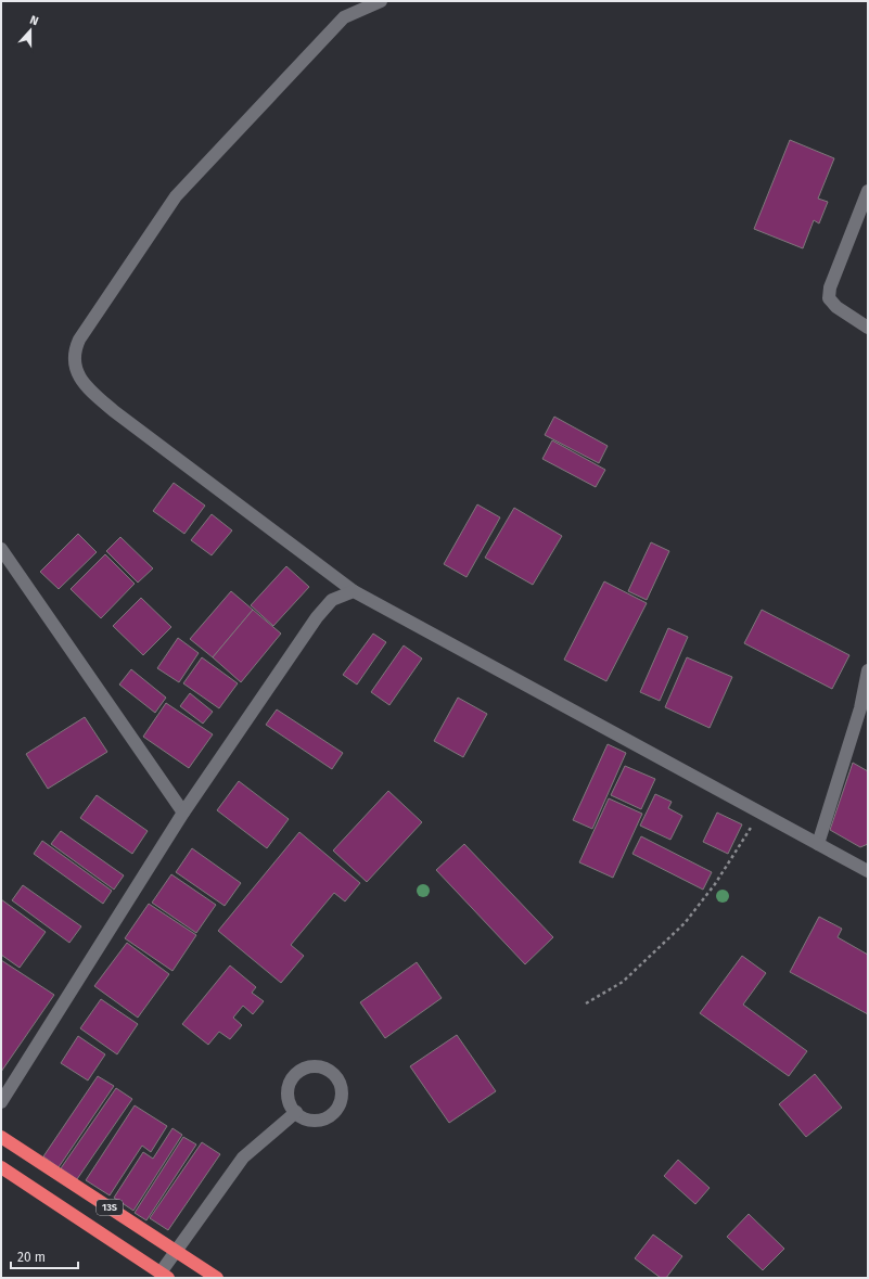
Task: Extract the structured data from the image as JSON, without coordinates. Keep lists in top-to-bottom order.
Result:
{
  "streets": {
    "highway": ["13S"]
  },
  "scale_bar": "20 m",
  "north": "top"
}
